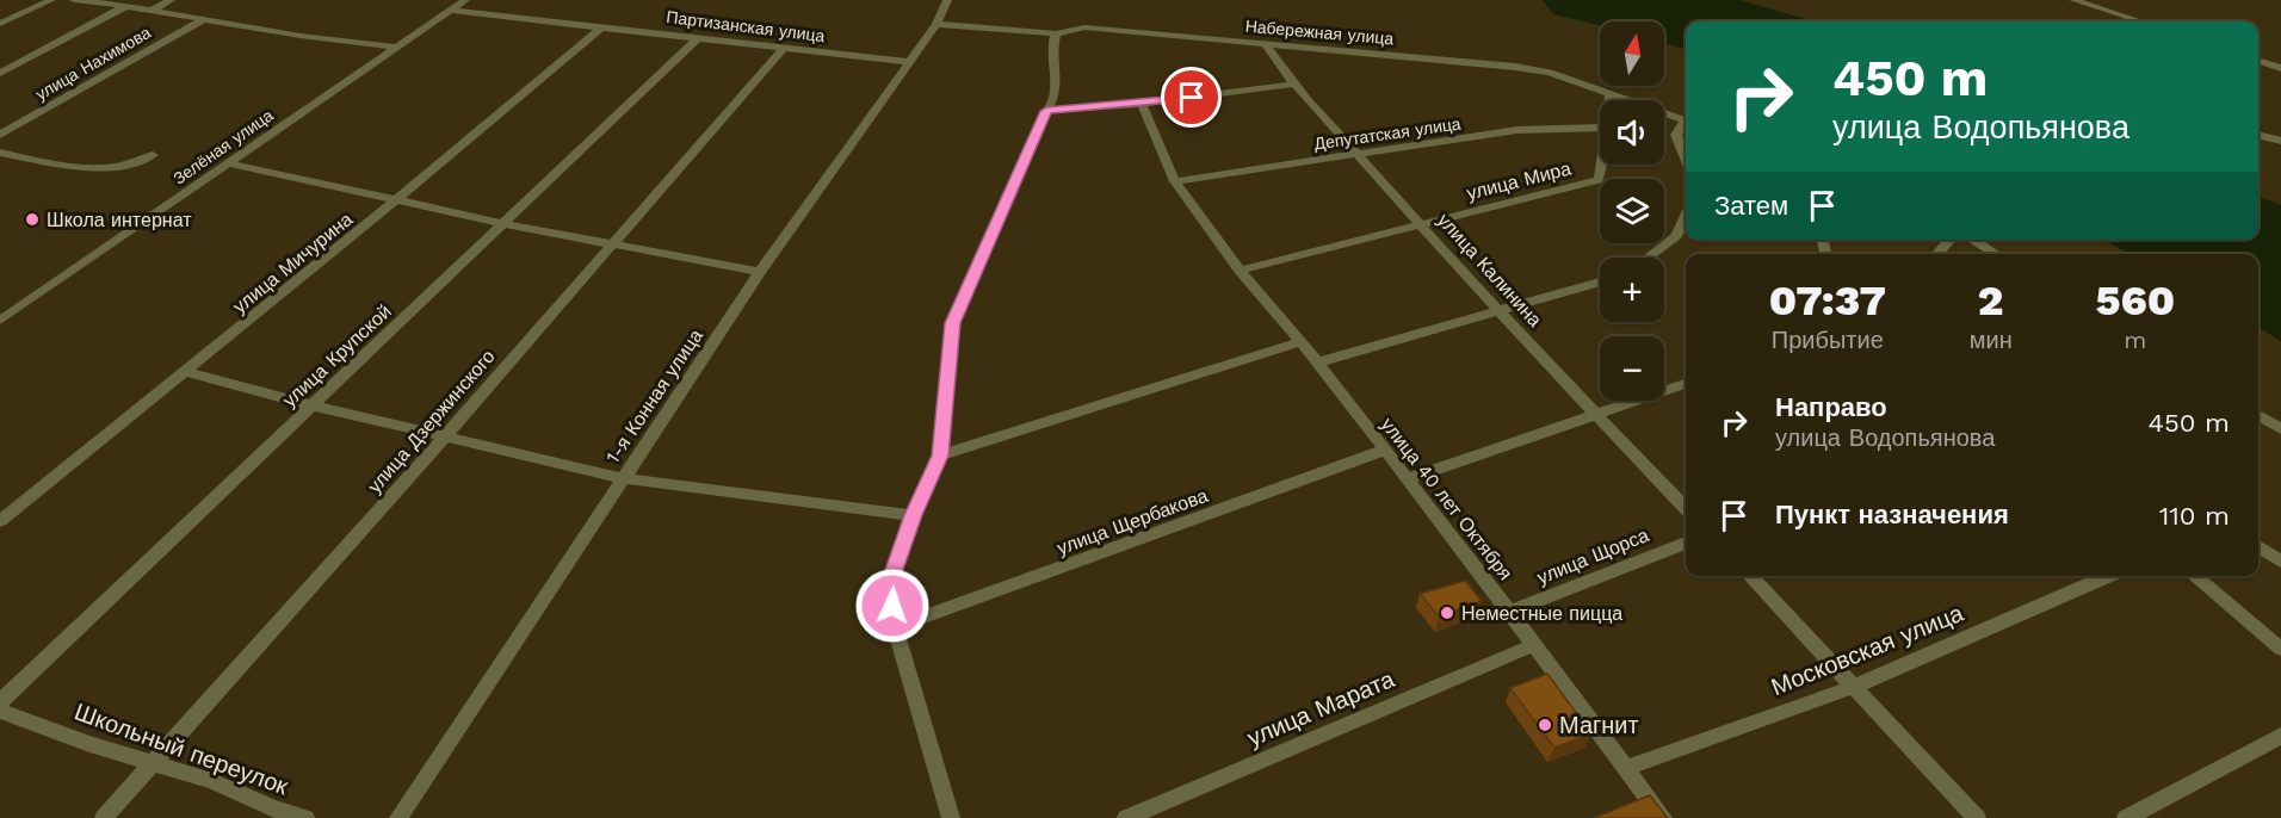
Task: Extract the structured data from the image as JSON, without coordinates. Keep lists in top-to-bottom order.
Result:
{
  "streets": {
    "street": [
      "Партизанская улица",
      "Набережная улица",
      "улица Нахимова",
      "Депутатская улица",
      "Зелёная улица",
      "улица Мира",
      "улица Мичурина",
      "улица Калинина",
      "улица Крупской",
      "1-я Конная улица",
      "улица Дзержинского",
      "улица 40 лет Октября",
      "улица Щербакова",
      "улица Щорса",
      "Московская улица",
      "улица Марата",
      "Школьный переулок"
    ]
  },
  "crossings": [
    ["Партизанская улица", "Зелёная улица"],
    ["Партизанская улица", "улица Мичурина"],
    ["Партизанская улица", "улица Крупской"],
    ["Партизанская улица", "1-я Конная улица"],
    ["Партизанская улица", "улица Дзержинского"],
    ["Набережная улица", "улица Мира"],
    ["Набережная улица", "улица Калинина"],
    ["Набережная улица", "1-я Конная улица"],
    ["Депутатская улица", "улица Калинина"],
    ["Депутатская улица", "улица 40 лет Октября"],
    ["улица Мира", "улица Калинина"],
    ["улица Мира", "улица 40 лет Октября"],
    ["улица Дзержинского", "Школьный переулок"],
    ["улица 40 лет Октября", "улица Щербакова"],
    ["улица 40 лет Октября", "улица Щорса"],
    ["улица 40 лет Октября", "Московская улица"],
    ["улица 40 лет Октября", "улица Марата"]
  ],
  "places": ["Школа интернат", "Неместные пицца", "Магнит"],
  "north": "top",
  "page": {
    "map_buttons": ["+", "−"],
    "turn": ["450 m", "улица Водопьянова"],
    "then": "Затем",
    "eta": [
      "07:37",
      "Прибытие",
      "2",
      "мин",
      "560",
      "m"
    ],
    "list": [
      {
        "name": "Направо",
        "note": "улица Водопьянова",
        "value": "450 m"
      },
      {
        "name": "Пункт назначения",
        "value": "110 m"
      }
    ]
  }
}
